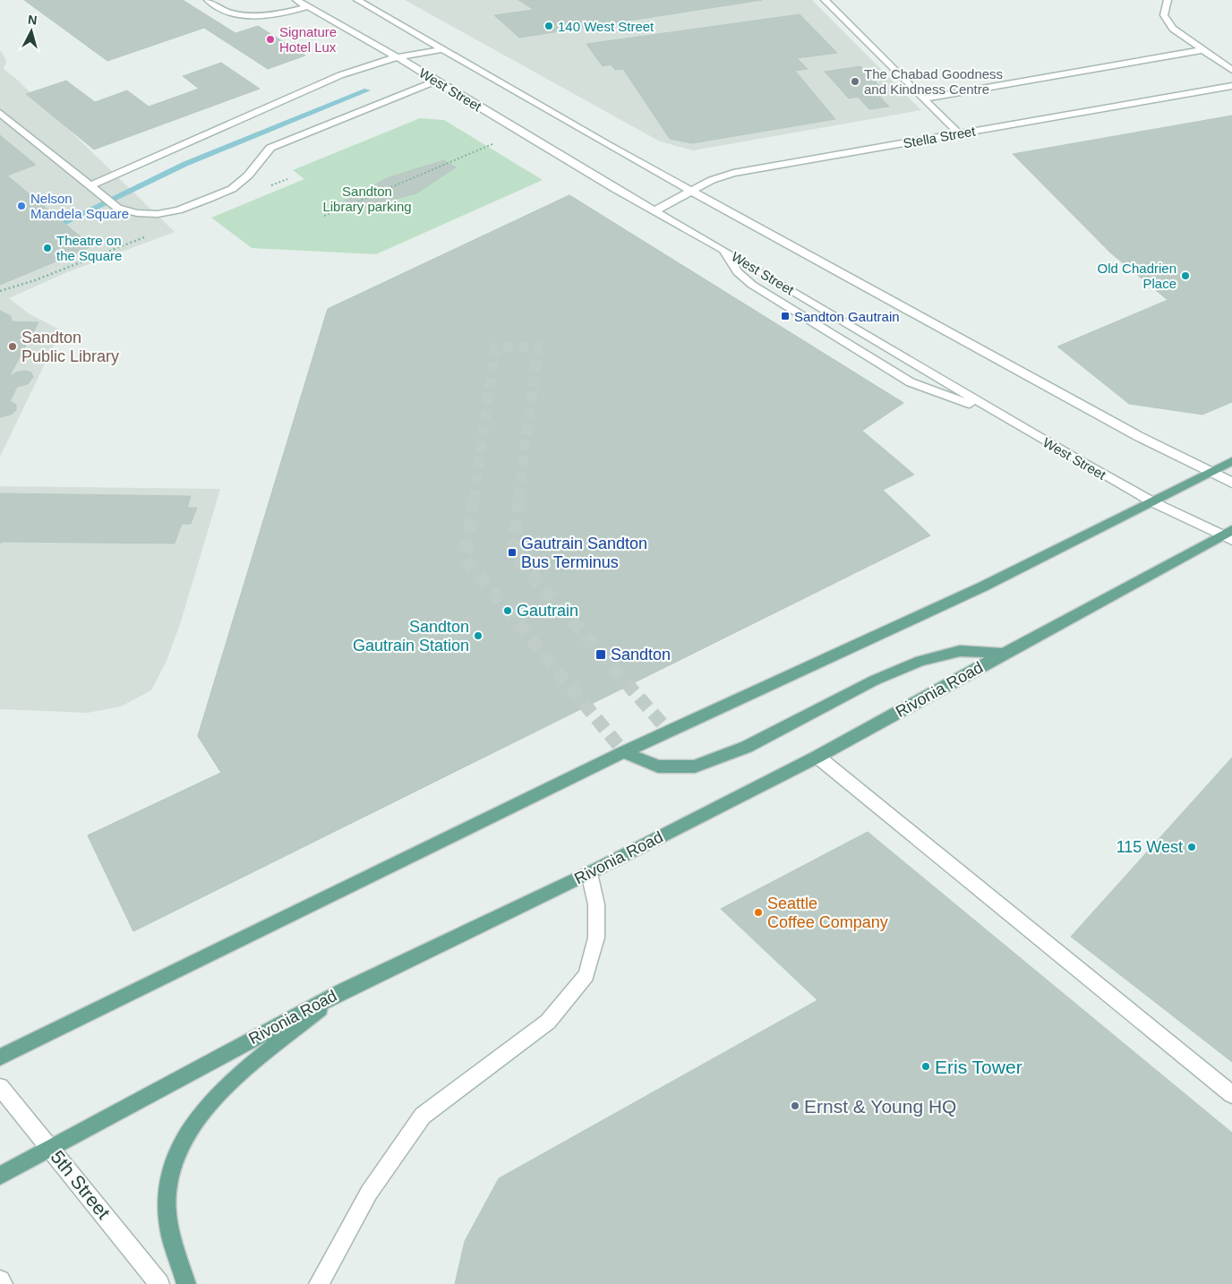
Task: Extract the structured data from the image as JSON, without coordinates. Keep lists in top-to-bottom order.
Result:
{
  "streets": {
    "main road": ["Rivonia Road"],
    "street": ["West Street", "Stella Street", "5th Street"]
  },
  "crossings": [
    ["West Street", "Stella Street"],
    ["West Street", "Rivonia Road"],
    ["Rivonia Road", "5th Street"]
  ],
  "parks": ["Sandton Library parking"],
  "places": {
    "other": [
      "140 West Street",
      "Signature Hotel Lux",
      "The Chabad Goodness and Kindness Centre",
      "Nelson Mandela Square",
      "Theatre on the Square",
      "Old Chadrien Place",
      "Sandton Public Library",
      "Gautrain",
      "Sandton Gautrain Station",
      "115 West",
      "Seattle Coffee Company",
      "Eris Tower",
      "Ernst & Young HQ"
    ],
    "transit": ["Sandton Gautrain", "Gautrain Sandton Bus Terminus", "Sandton"]
  },
  "north": "top"
}
